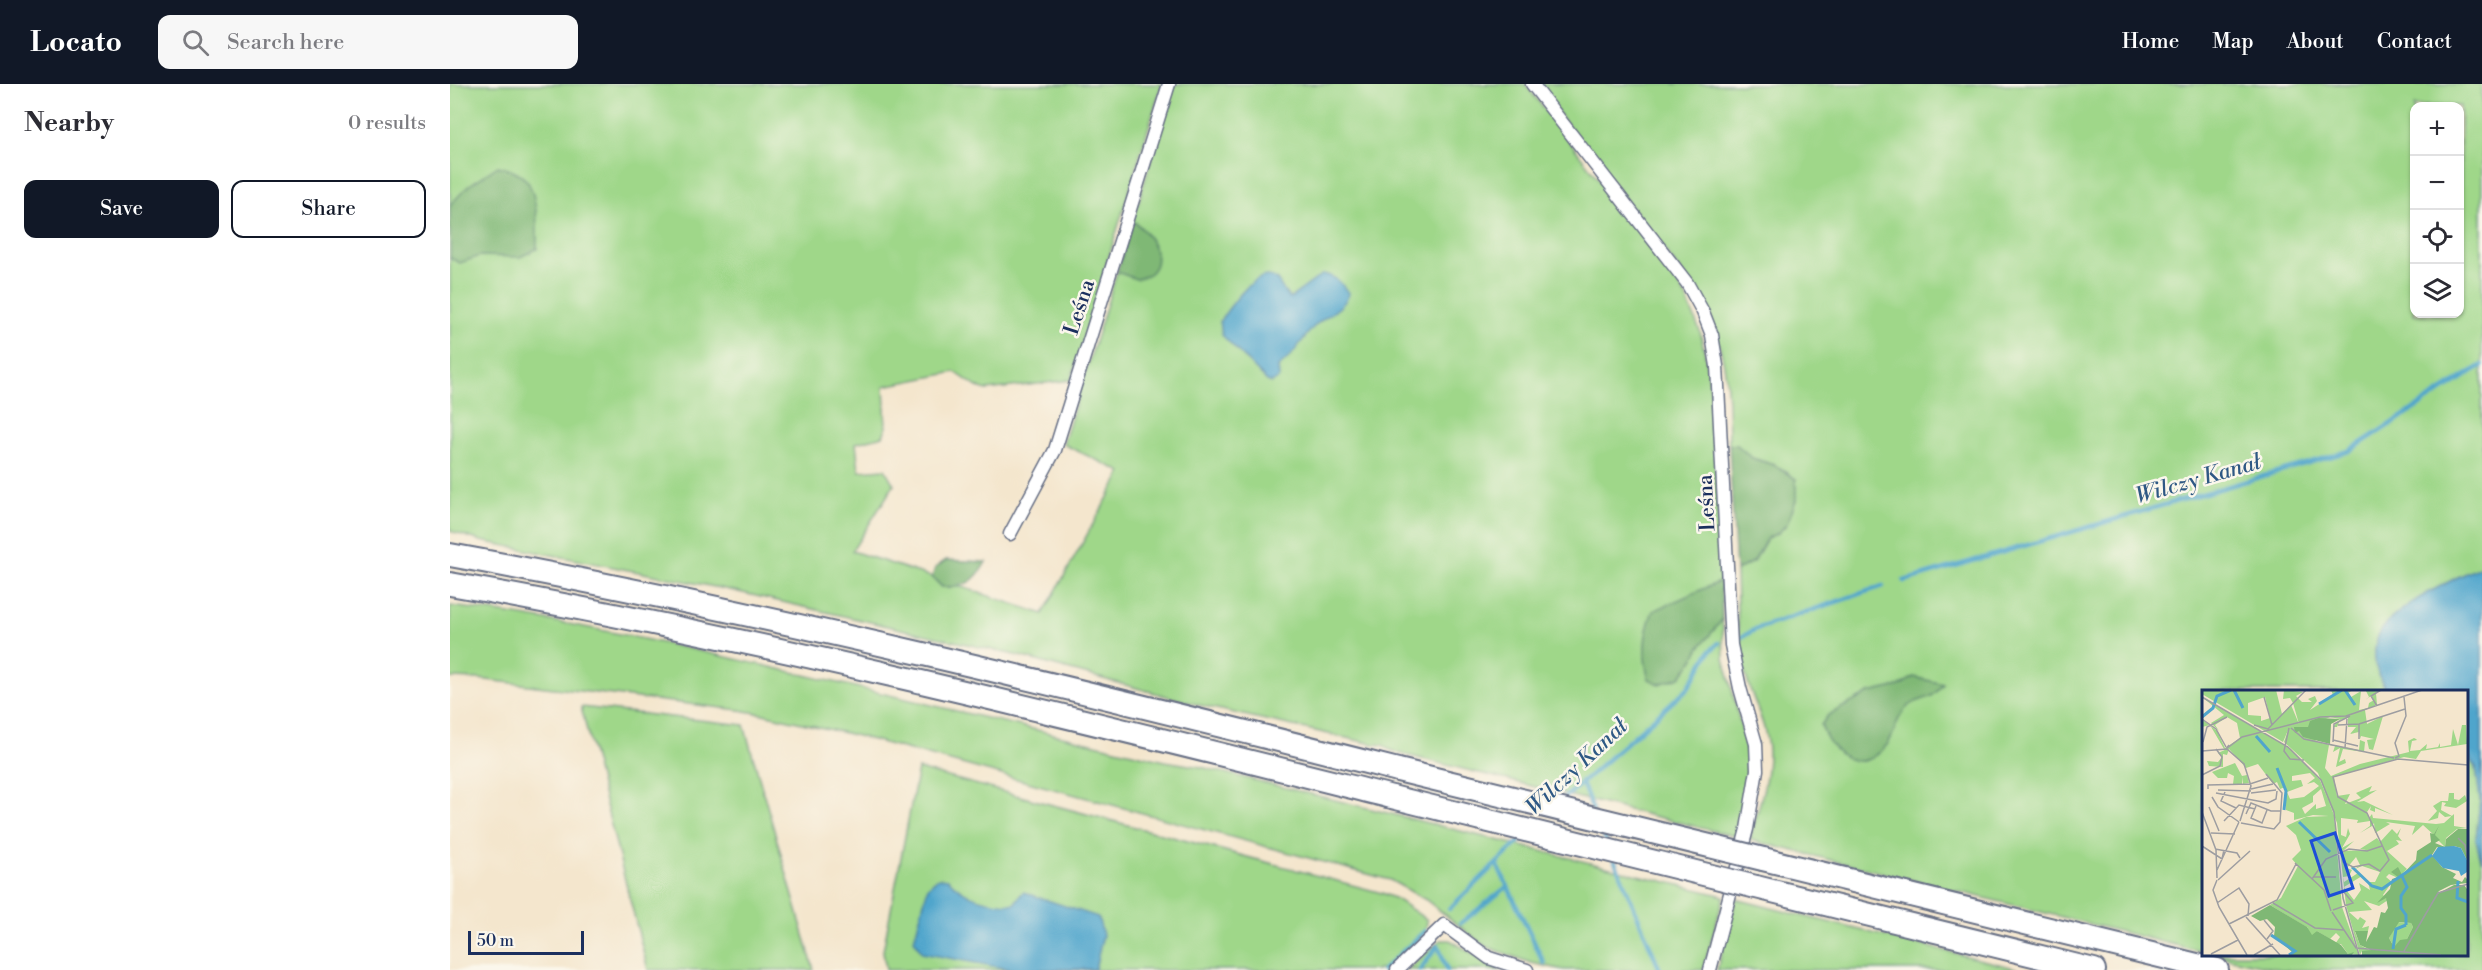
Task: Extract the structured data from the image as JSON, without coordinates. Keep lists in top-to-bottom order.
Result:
{
  "streets": {
    "street": ["Leśna"]
  },
  "water": ["Wilczy Kanał"],
  "scale_bar": "50 m",
  "page": {
    "header": "Locato",
    "search": "Search here",
    "nav": [
      "Home",
      "Map",
      "About",
      "Contact"
    ],
    "heading": ["Nearby", "0 results"],
    "map_buttons": ["+", "−"],
    "buttons": ["Save", "Share"],
    "scale": "50 m"
  }
}
